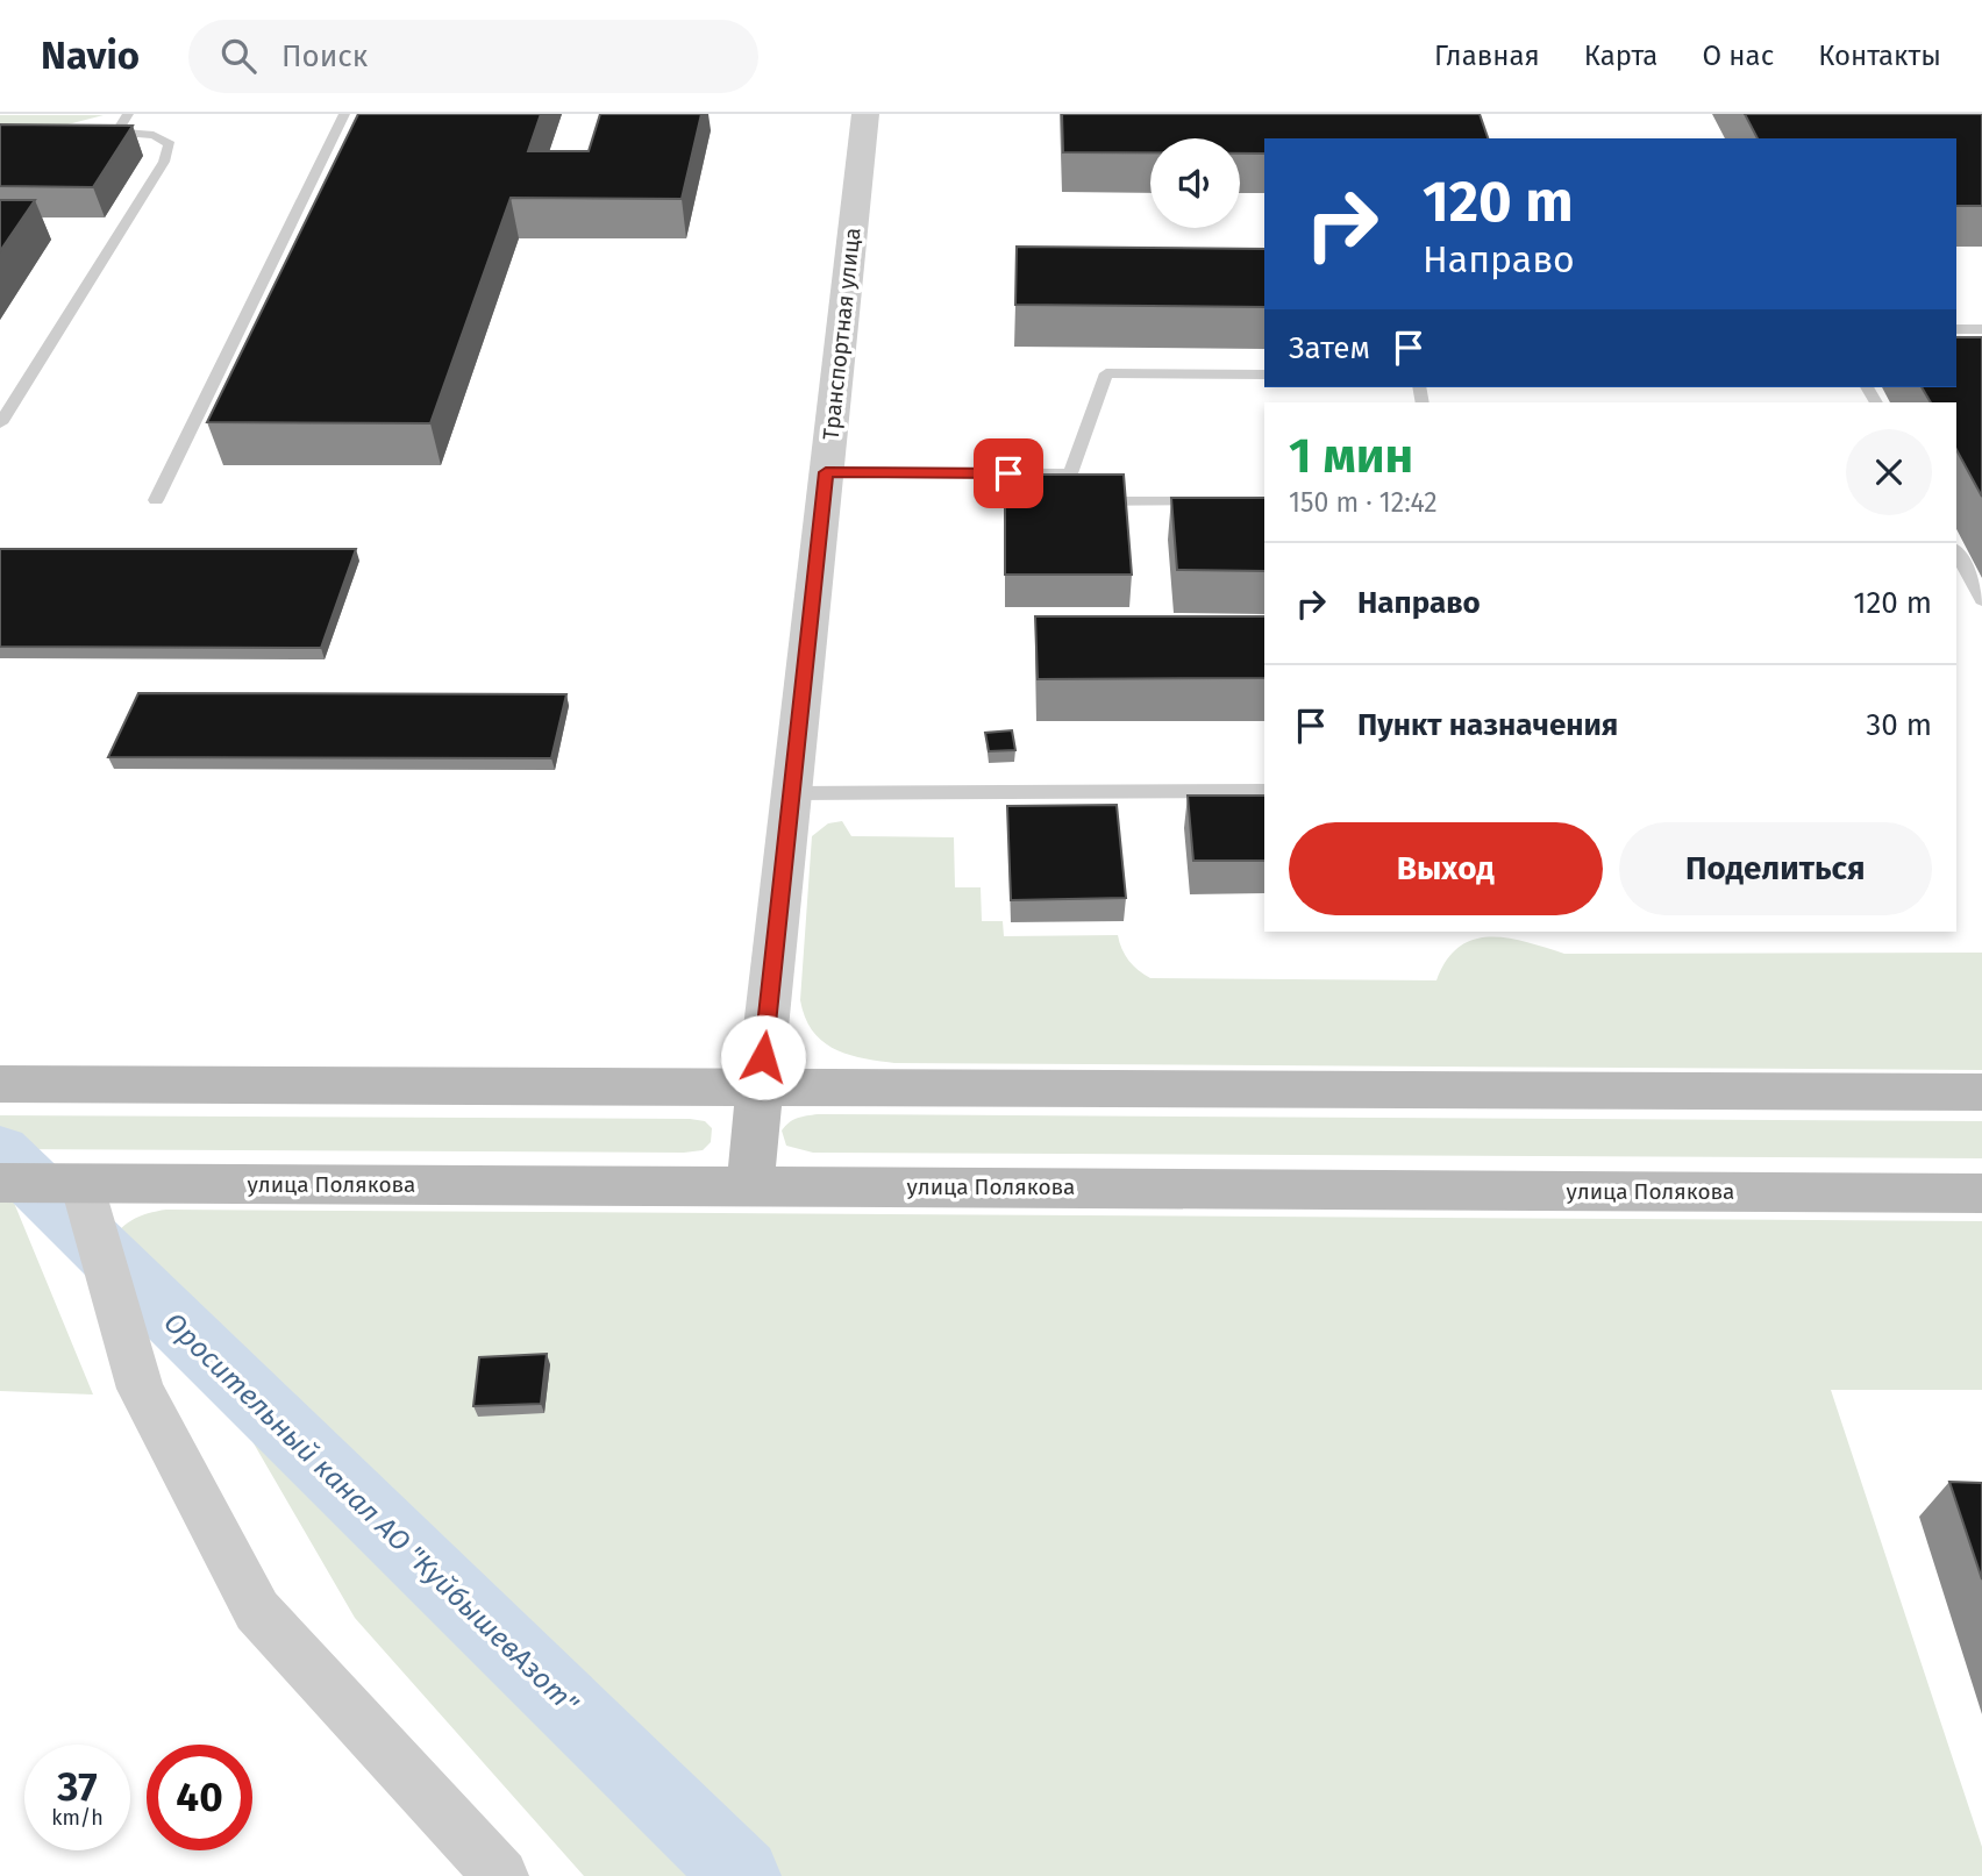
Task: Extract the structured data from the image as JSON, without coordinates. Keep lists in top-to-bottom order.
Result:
{
  "streets": {
    "main road": ["улица Полякова"],
    "street": ["Транспортная улица"]
  },
  "water": ["Оросительный канал АО \"КуйбышевАзот\""],
  "page": {
    "header": "Navio",
    "search": "Поиск",
    "nav": [
      "Главная",
      "Карта",
      "О нас",
      "Контакты"
    ],
    "turn": ["120 m", "Направо"],
    "then": "Затем",
    "heading": ["1 мин", "150 m · 12:42"],
    "list": [
      {
        "name": "Направо",
        "value": "120 m"
      },
      {
        "name": "Пункт назначения",
        "value": "30 m"
      }
    ],
    "buttons": ["Выход", "Поделиться"],
    "speed": "37 km/h",
    "limit": "40"
  }
}
